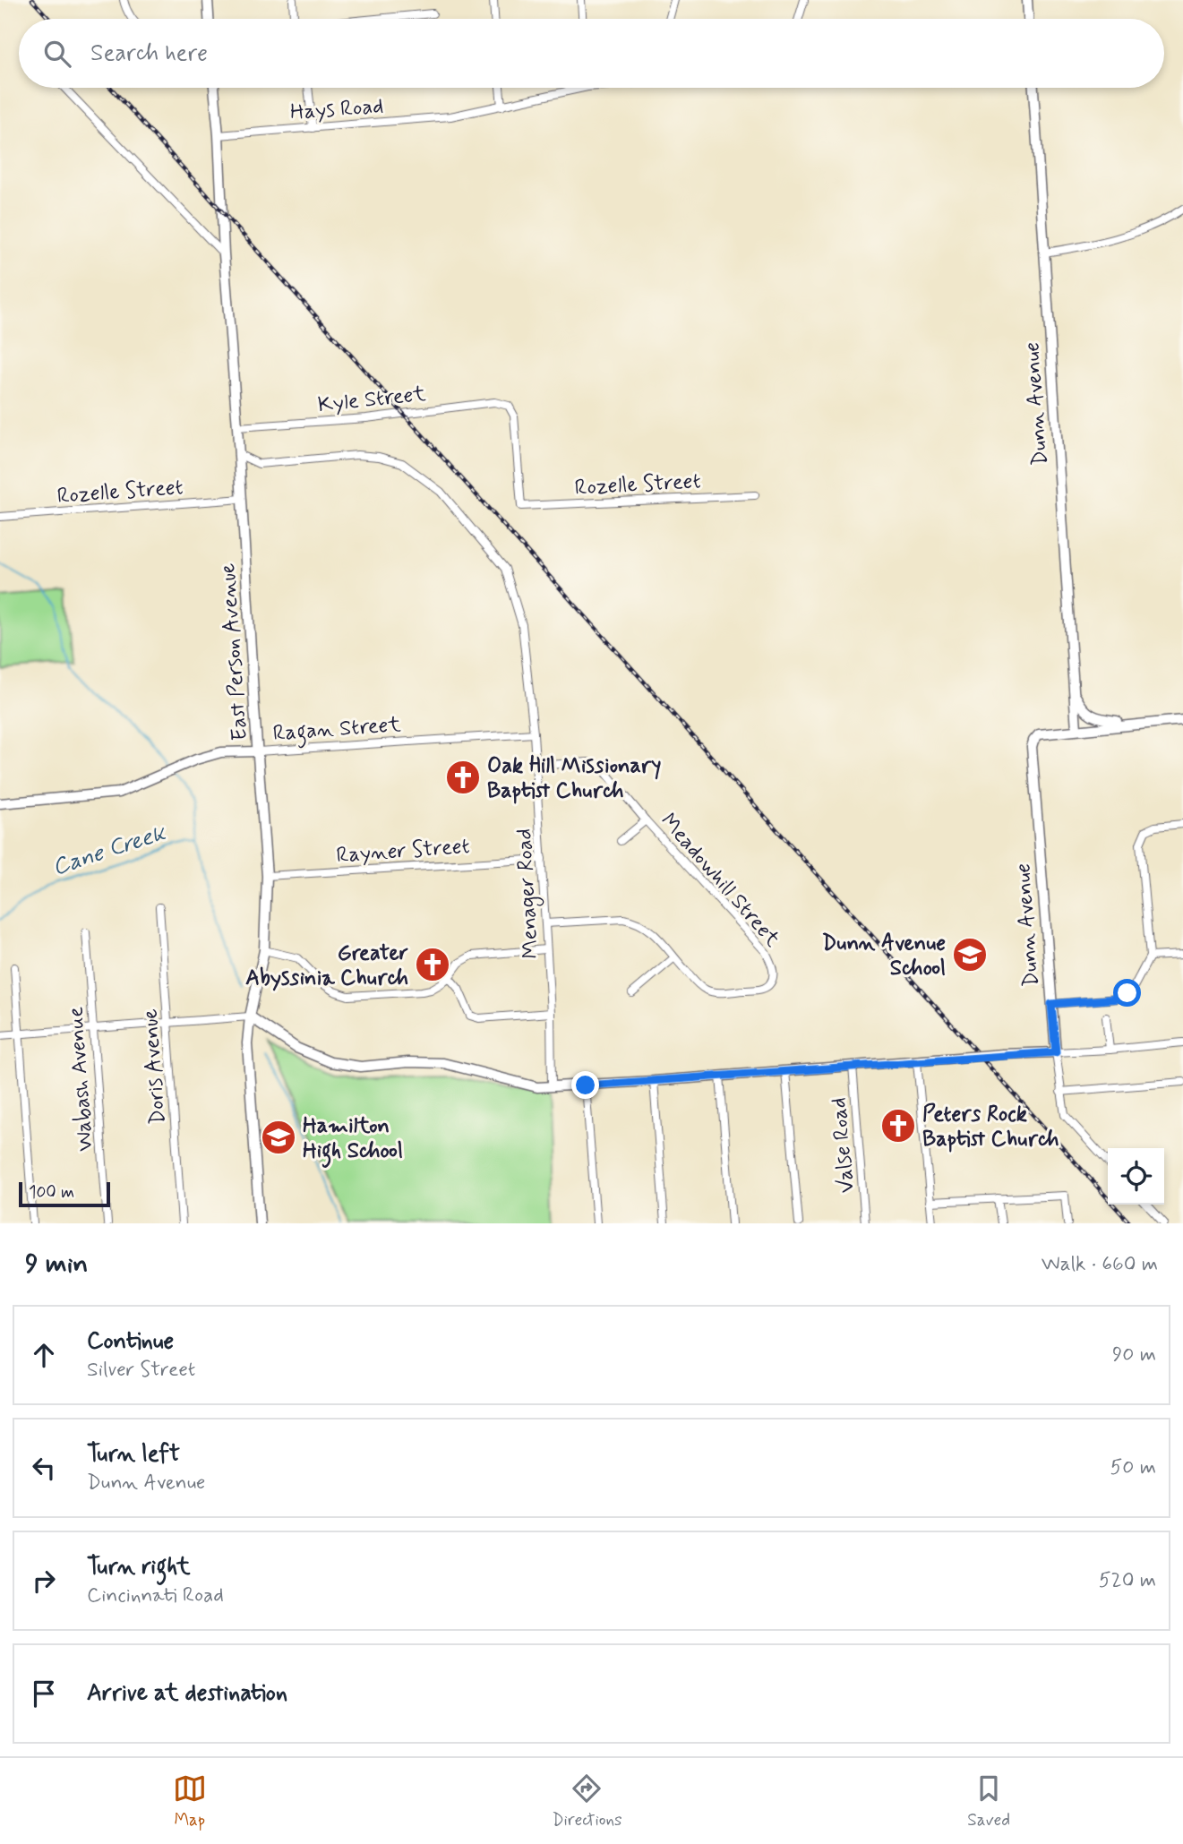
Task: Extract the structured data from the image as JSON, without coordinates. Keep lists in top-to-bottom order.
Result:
{
  "streets": {
    "main road": ["Dunn Avenue", "East Person Avenue", "Ragan Street"],
    "street": [
      "Hays Road",
      "Kyle Street",
      "Rozelle Street",
      "Rayner Street",
      "Meadowhill Street",
      "Menager Road",
      "Doris Avenue",
      "Wabash Avenue",
      "Valse Road"
    ]
  },
  "crossings": [
    ["Hays Road", "East Person Avenue"],
    ["Kyle Street", "Rozelle Street"],
    ["Kyle Street", "East Person Avenue"],
    ["Rozelle Street", "East Person Avenue"],
    ["East Person Avenue", "Ragan Street"],
    ["East Person Avenue", "Rayner Street"],
    ["East Person Avenue", "Menager Road"],
    ["Ragan Street", "Menager Road"],
    ["Rayner Street", "Menager Road"],
    ["Meadowhill Street", "Menager Road"]
  ],
  "water": ["Cane Creek"],
  "places": {
    "church": ["Oak Hill Missionary Baptist Church", "Greater Abyssinia Church", "Peters Rock Baptist Church"],
    "school or university": ["Dunn Avenue School", "Hamilton High School"]
  },
  "scale_bar": "100 m",
  "page": {
    "search": "Search here",
    "scale": "100 m",
    "heading": ["9 min", "Walk · 660 m"],
    "list": [
      ["Continue", "Silver Street", "90 m"],
      ["Turn left", "Dunn Avenue", "50 m"],
      ["Turn right", "Cincinnati Road", "520 m"],
      "Arrive at destination"
    ],
    "nav": ["Map", "Directions", "Saved"]
  }
}
